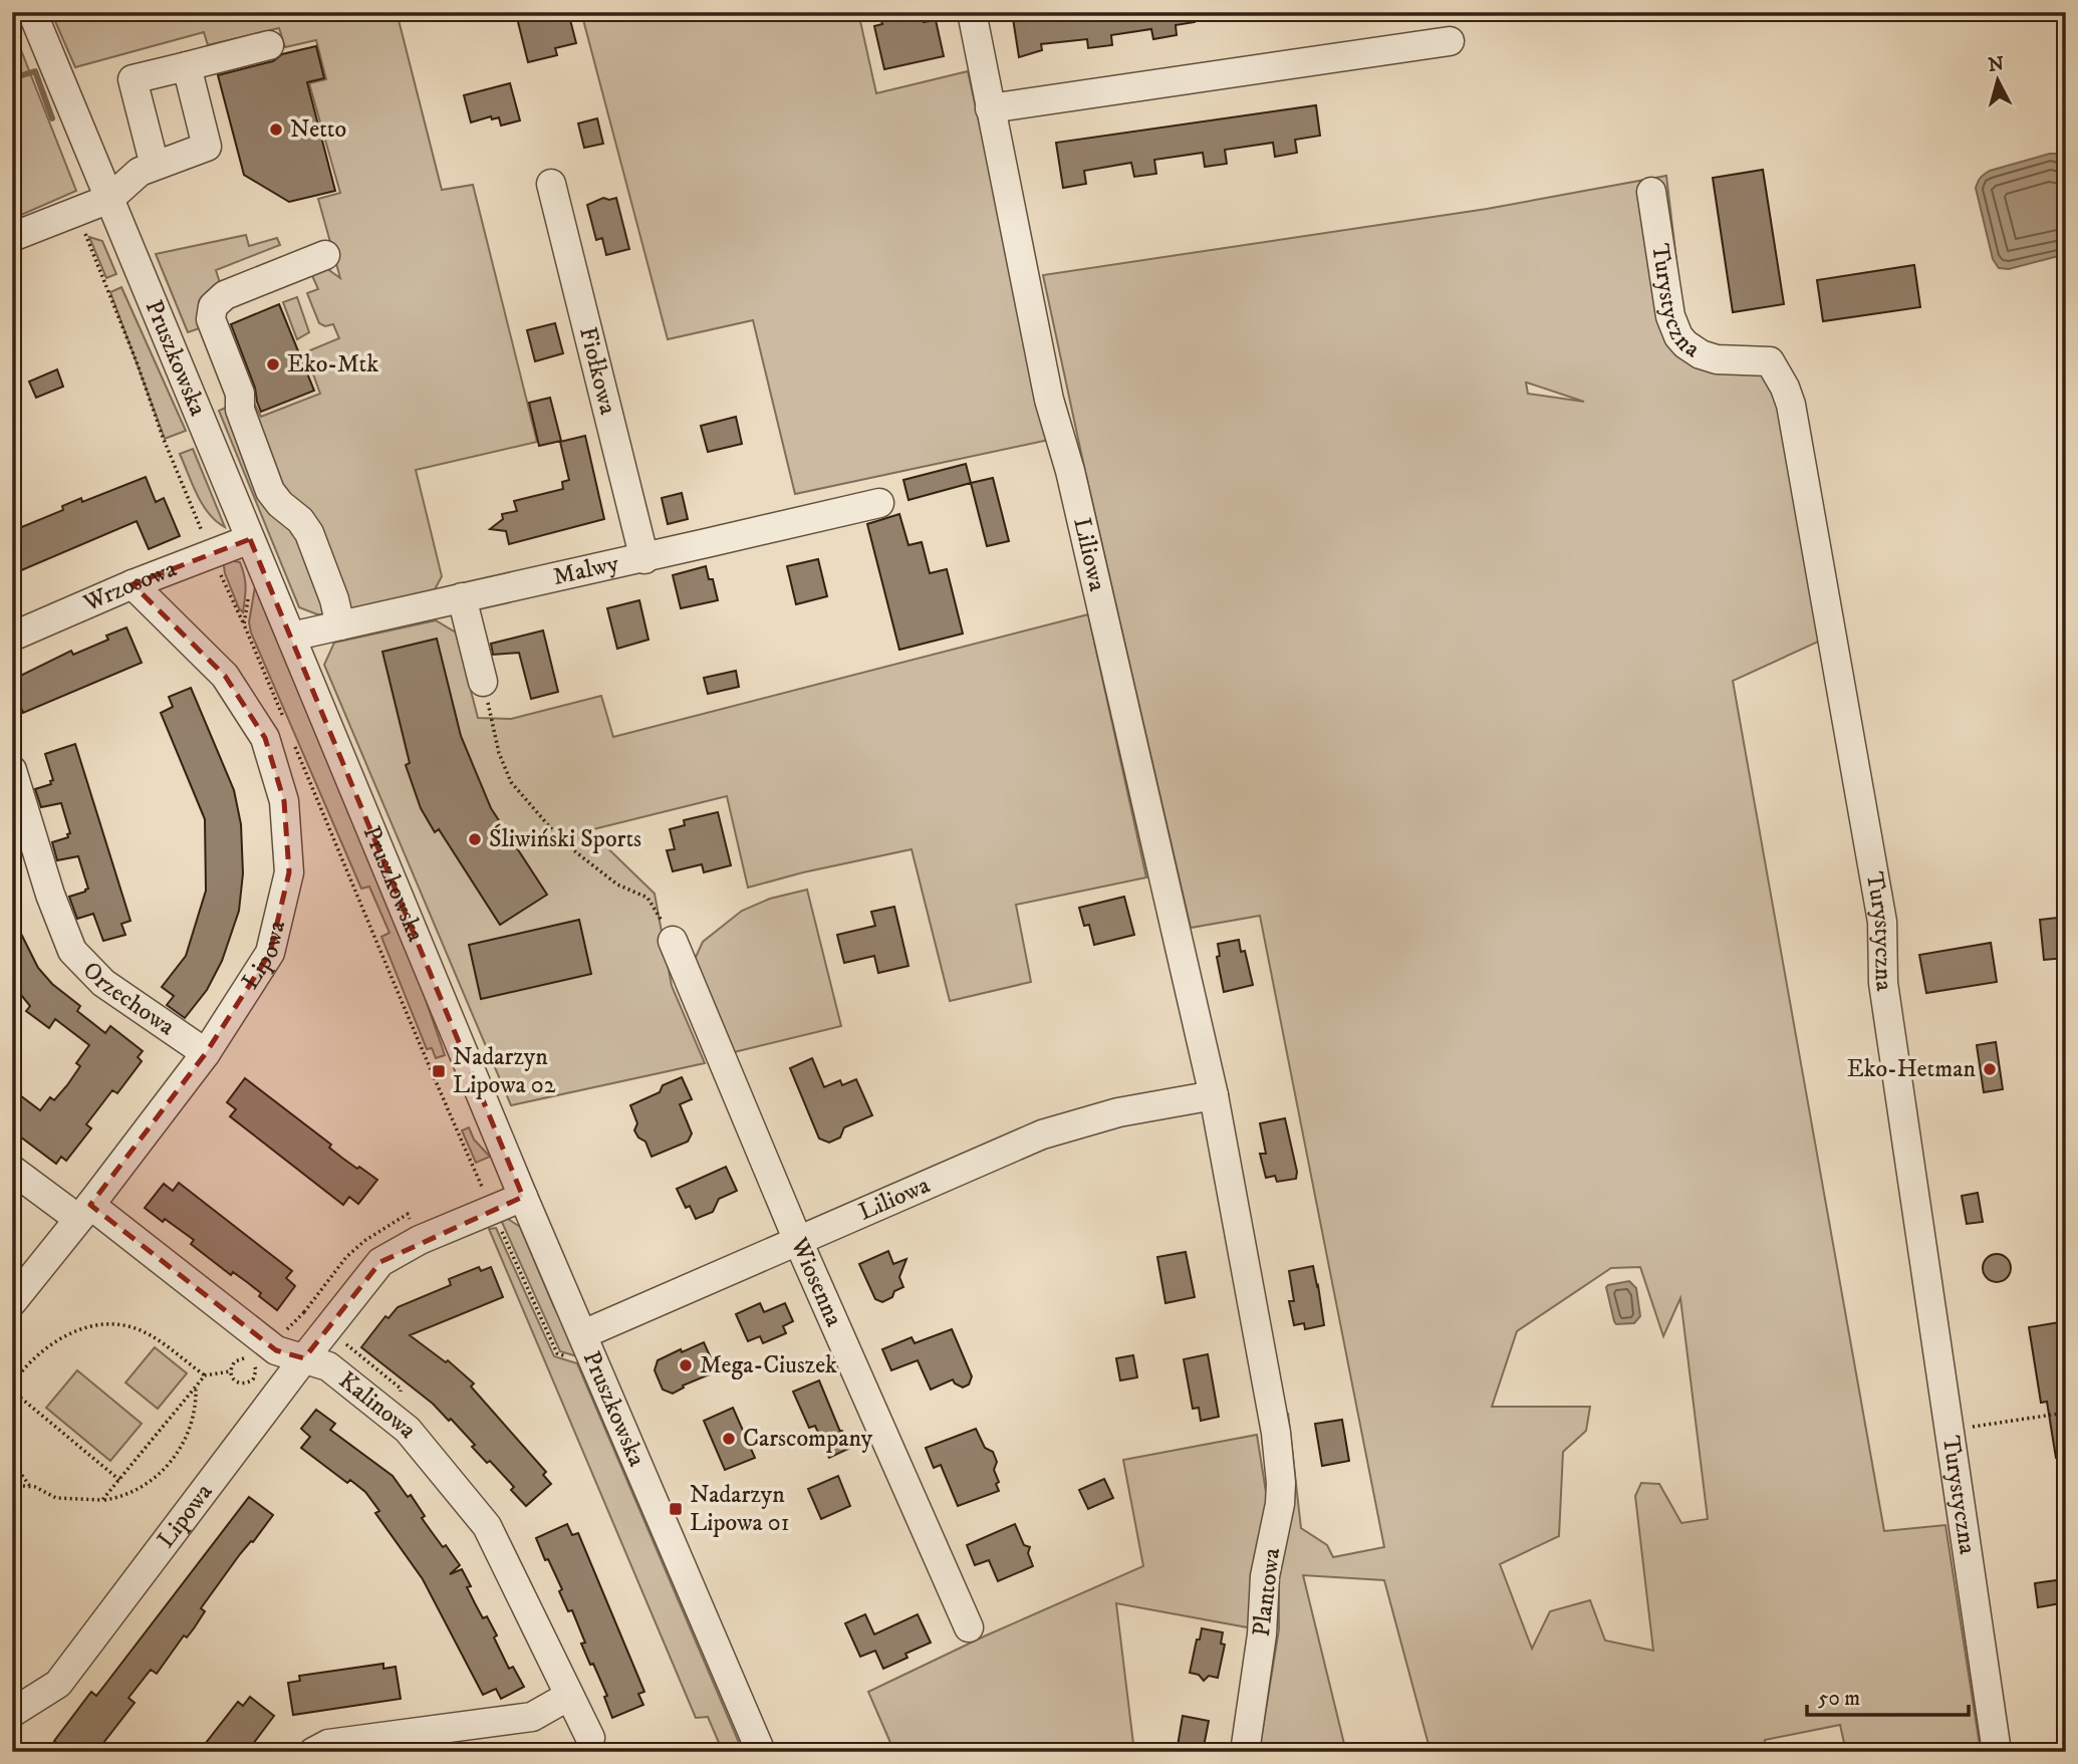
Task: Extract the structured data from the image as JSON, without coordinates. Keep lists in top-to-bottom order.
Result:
{
  "streets": {
    "street": [
      "Turystyczna",
      "Pruszkowska",
      "Fiołkowa",
      "Liliowa",
      "Malwy",
      "Wrzosowa",
      "Lipowa",
      "Orzechowa",
      "Wiosenna",
      "Kalinowa",
      "Plantowa"
    ]
  },
  "crossings": [
    ["Pruszkowska", "Liliowa"],
    ["Pruszkowska", "Malwy"],
    ["Pruszkowska", "Wrzosowa"],
    ["Pruszkowska", "Lipowa"],
    ["Fiołkowa", "Malwy"],
    ["Liliowa", "Wiosenna"],
    ["Liliowa", "Plantowa"],
    ["Wrzosowa", "Lipowa"],
    ["Lipowa", "Orzechowa"],
    ["Lipowa", "Kalinowa"]
  ],
  "places": {
    "other": [
      "Netto",
      "Eko-Mtk",
      "Śliwiński Sports",
      "Eko-Hetman",
      "Mega-Ciuszek",
      "Carscompany"
    ],
    "transit": ["Nadarzyn Lipowa 02", "Nadarzyn Lipowa 01"]
  },
  "scale_bar": "50 m",
  "north": "top"
}
